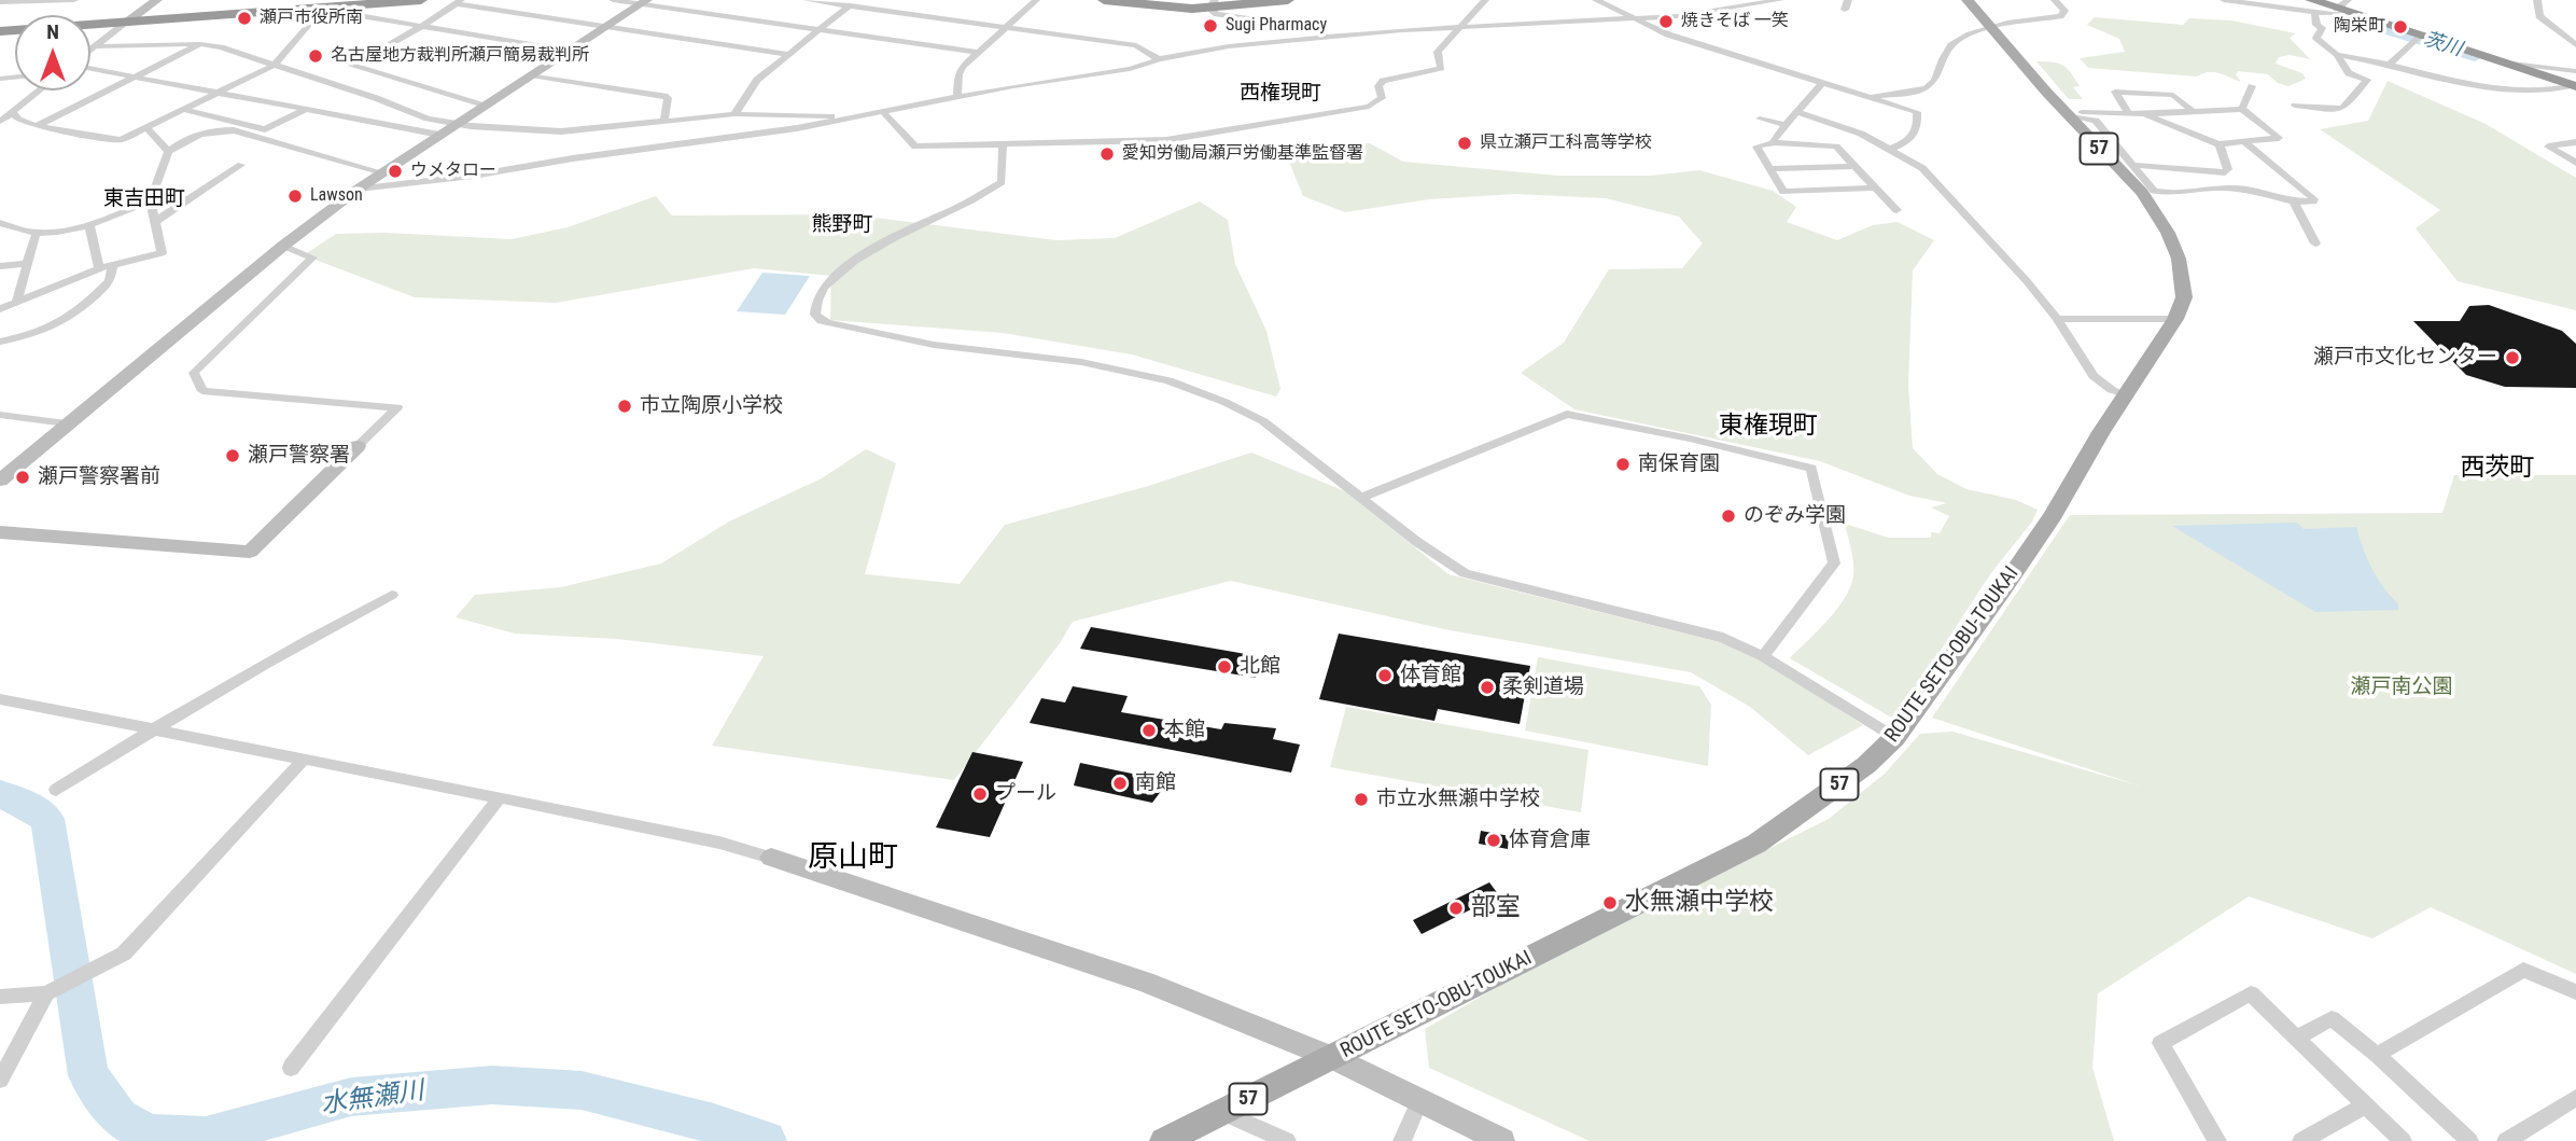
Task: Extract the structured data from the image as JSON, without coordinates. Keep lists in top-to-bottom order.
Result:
{
  "streets": {
    "main road": ["57", "ROUTE SETO-OBU-TOUKAI"]
  },
  "districts": [
    "西権現町",
    "東吉田町",
    "熊野町",
    "東権現町",
    "西茨町",
    "原山町"
  ],
  "water": ["茨川", "水無瀬川"],
  "parks": ["瀬戸南公園"],
  "places": [
    "瀬戸市役所南",
    "焼きそば 一笑",
    "Sugi Pharmacy",
    "陶栄町",
    "名古屋地方裁判所瀬戸簡易裁判所",
    "県立瀬戸工科高等学校",
    "愛知労働局瀬戸労働基準監督署",
    "ウメタロー",
    "Lawson",
    "瀬戸市文化センター",
    "市立陶原小学校",
    "瀬戸警察署",
    "南保育園",
    "瀬戸警察署前",
    "のぞみ学園",
    "北館",
    "体育館",
    "柔剣道場",
    "本館",
    "南館",
    "プール",
    "市立水無瀬中学校",
    "体育倉庫",
    "水無瀬中学校",
    "部室"
  ],
  "north": "top"
}
